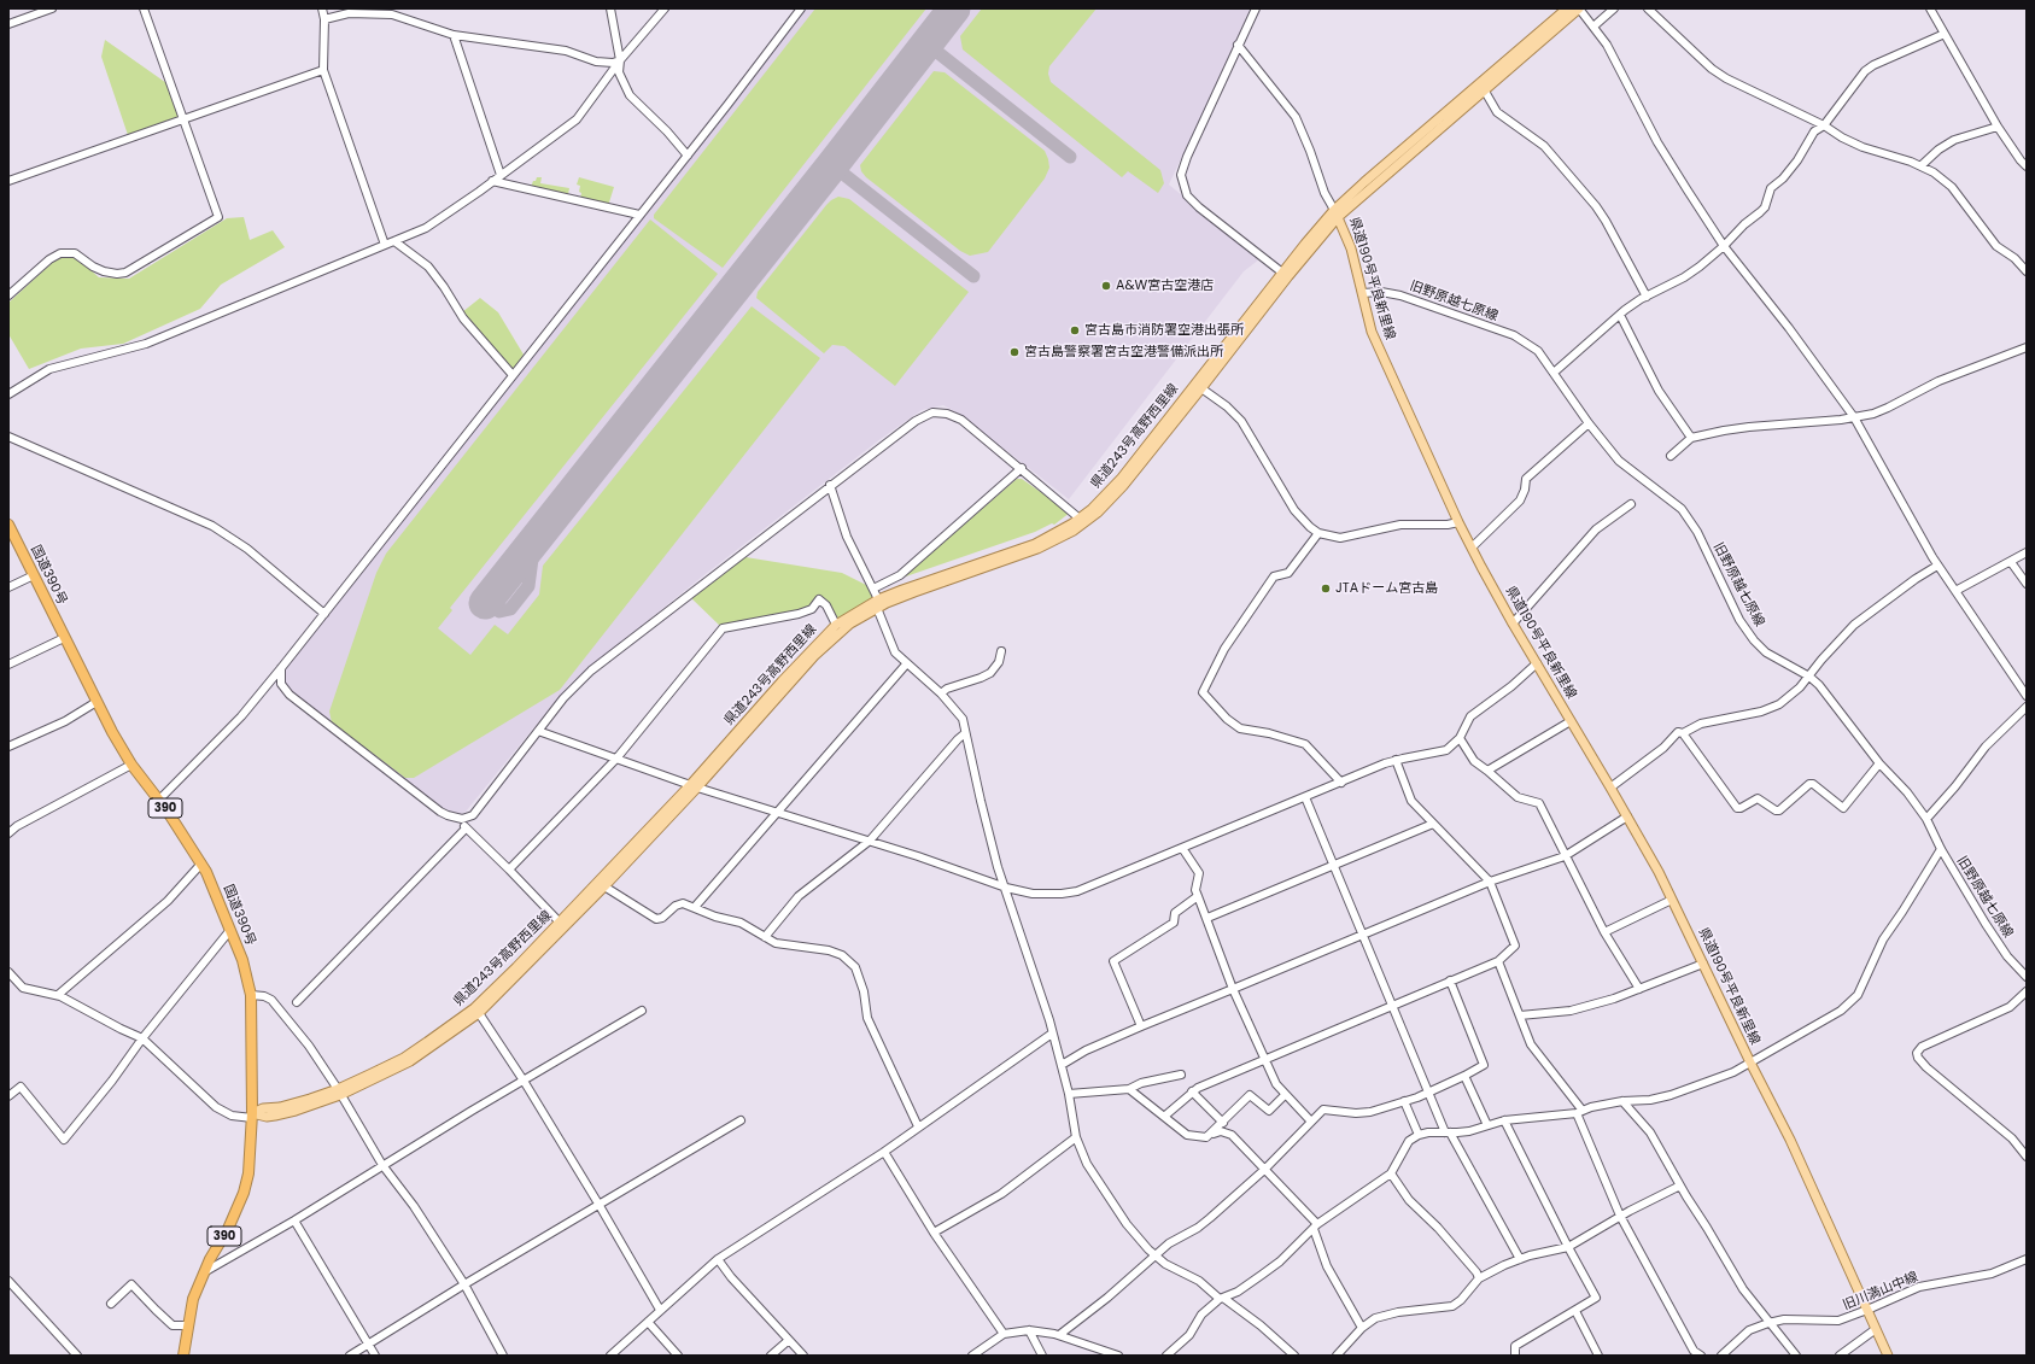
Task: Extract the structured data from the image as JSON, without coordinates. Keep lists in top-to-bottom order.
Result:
{
  "streets": {
    "highway": ["国道390号", "390"],
    "main road": ["県道190号平良新里線", "県道243号高野西里線"],
    "street": ["旧野原越七原線", "旧川満山中線"]
  },
  "crossings": [
    ["県道190号平良新里線", "旧野原越七原線"],
    ["県道190号平良新里線", "県道243号高野西里線"],
    ["県道190号平良新里線", "旧川満山中線"],
    ["県道243号高野西里線", "国道390号"]
  ],
  "places": [
    "A&W宮古空港店",
    "宮古島市消防署空港出張所",
    "宮古島警察署宮古空港警備派出所",
    "JTAドーム宮古島"
  ]
}
